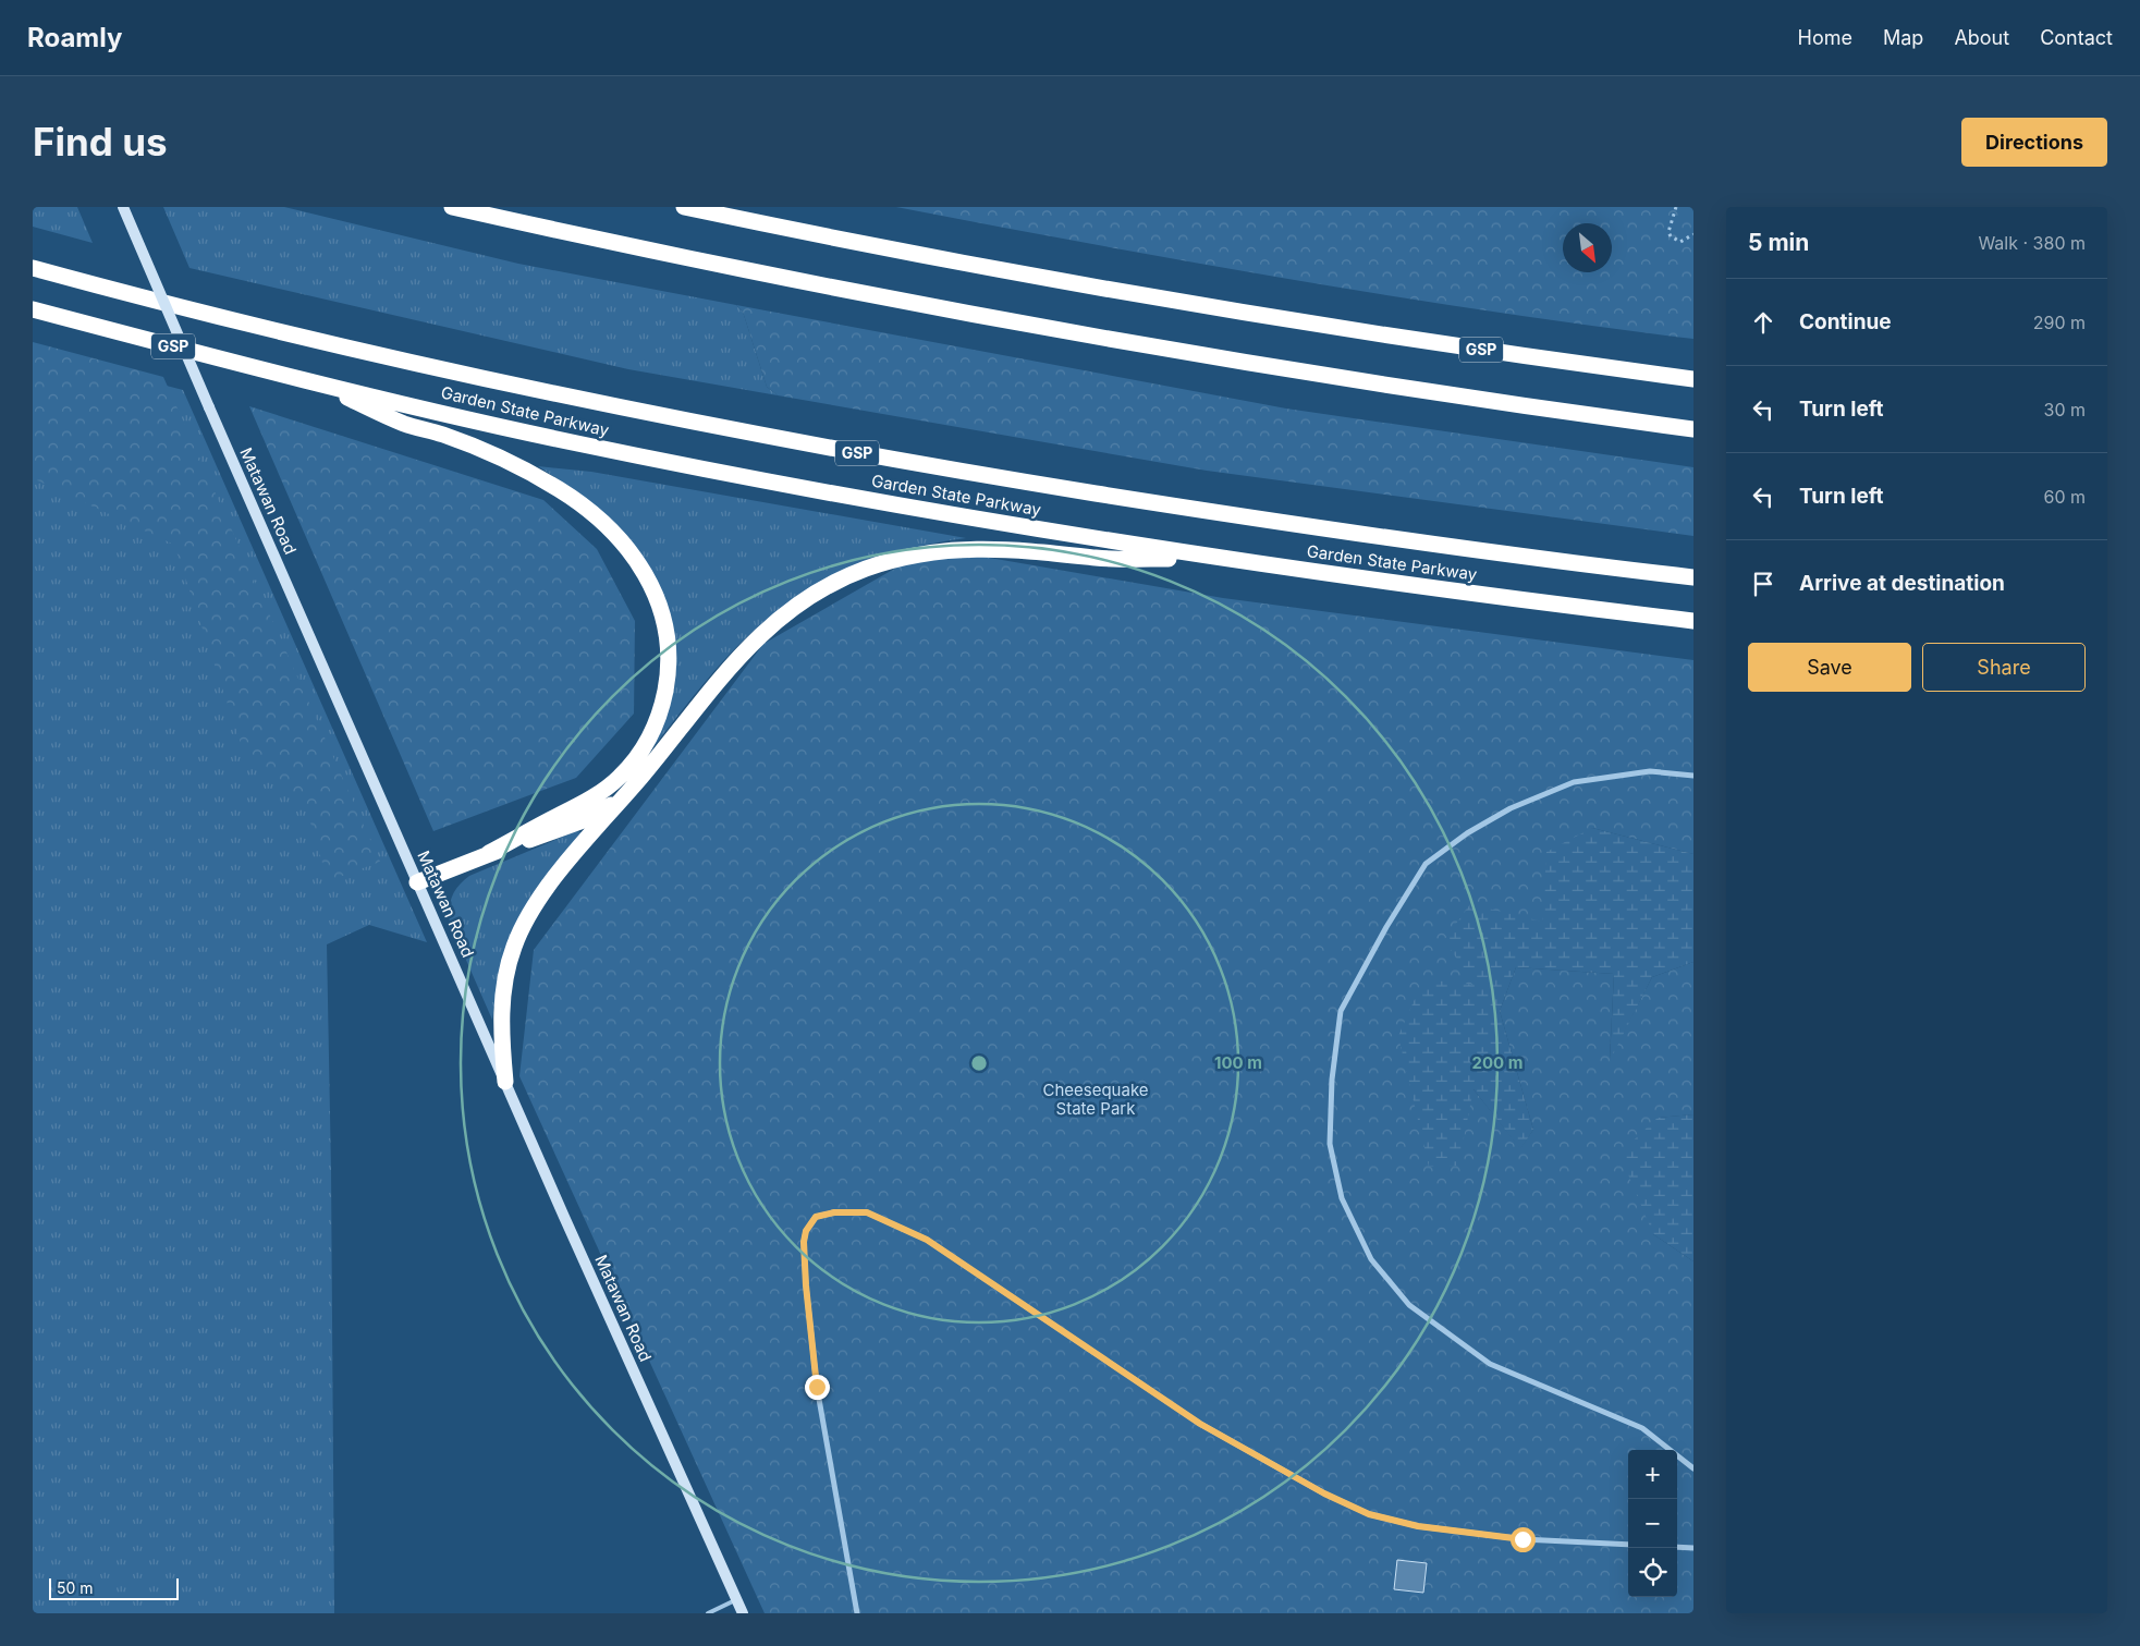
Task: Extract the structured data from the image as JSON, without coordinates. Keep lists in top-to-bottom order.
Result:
{
  "streets": {
    "highway": ["GSP", "Garden State Parkway"],
    "main road": ["Matawan Road"]
  },
  "parks": ["Cheesequake State Park"],
  "scale_bar": "50 m",
  "north": "bottom right",
  "page": {
    "header": "Roamly",
    "nav": [
      "Home",
      "Map",
      "About",
      "Contact"
    ],
    "buttons": [
      "Directions",
      ["Save", "Share"]
    ],
    "title": "Find us",
    "heading": ["5 min", "Walk · 380 m"],
    "list": [
      ["Continue", "290 m"],
      ["Turn left", "30 m"],
      ["Turn left", "60 m"],
      "Arrive at destination"
    ],
    "map_buttons": ["+", "−"],
    "scale": "50 m"
  },
  "rings": ["100 m", "200 m"]
}
